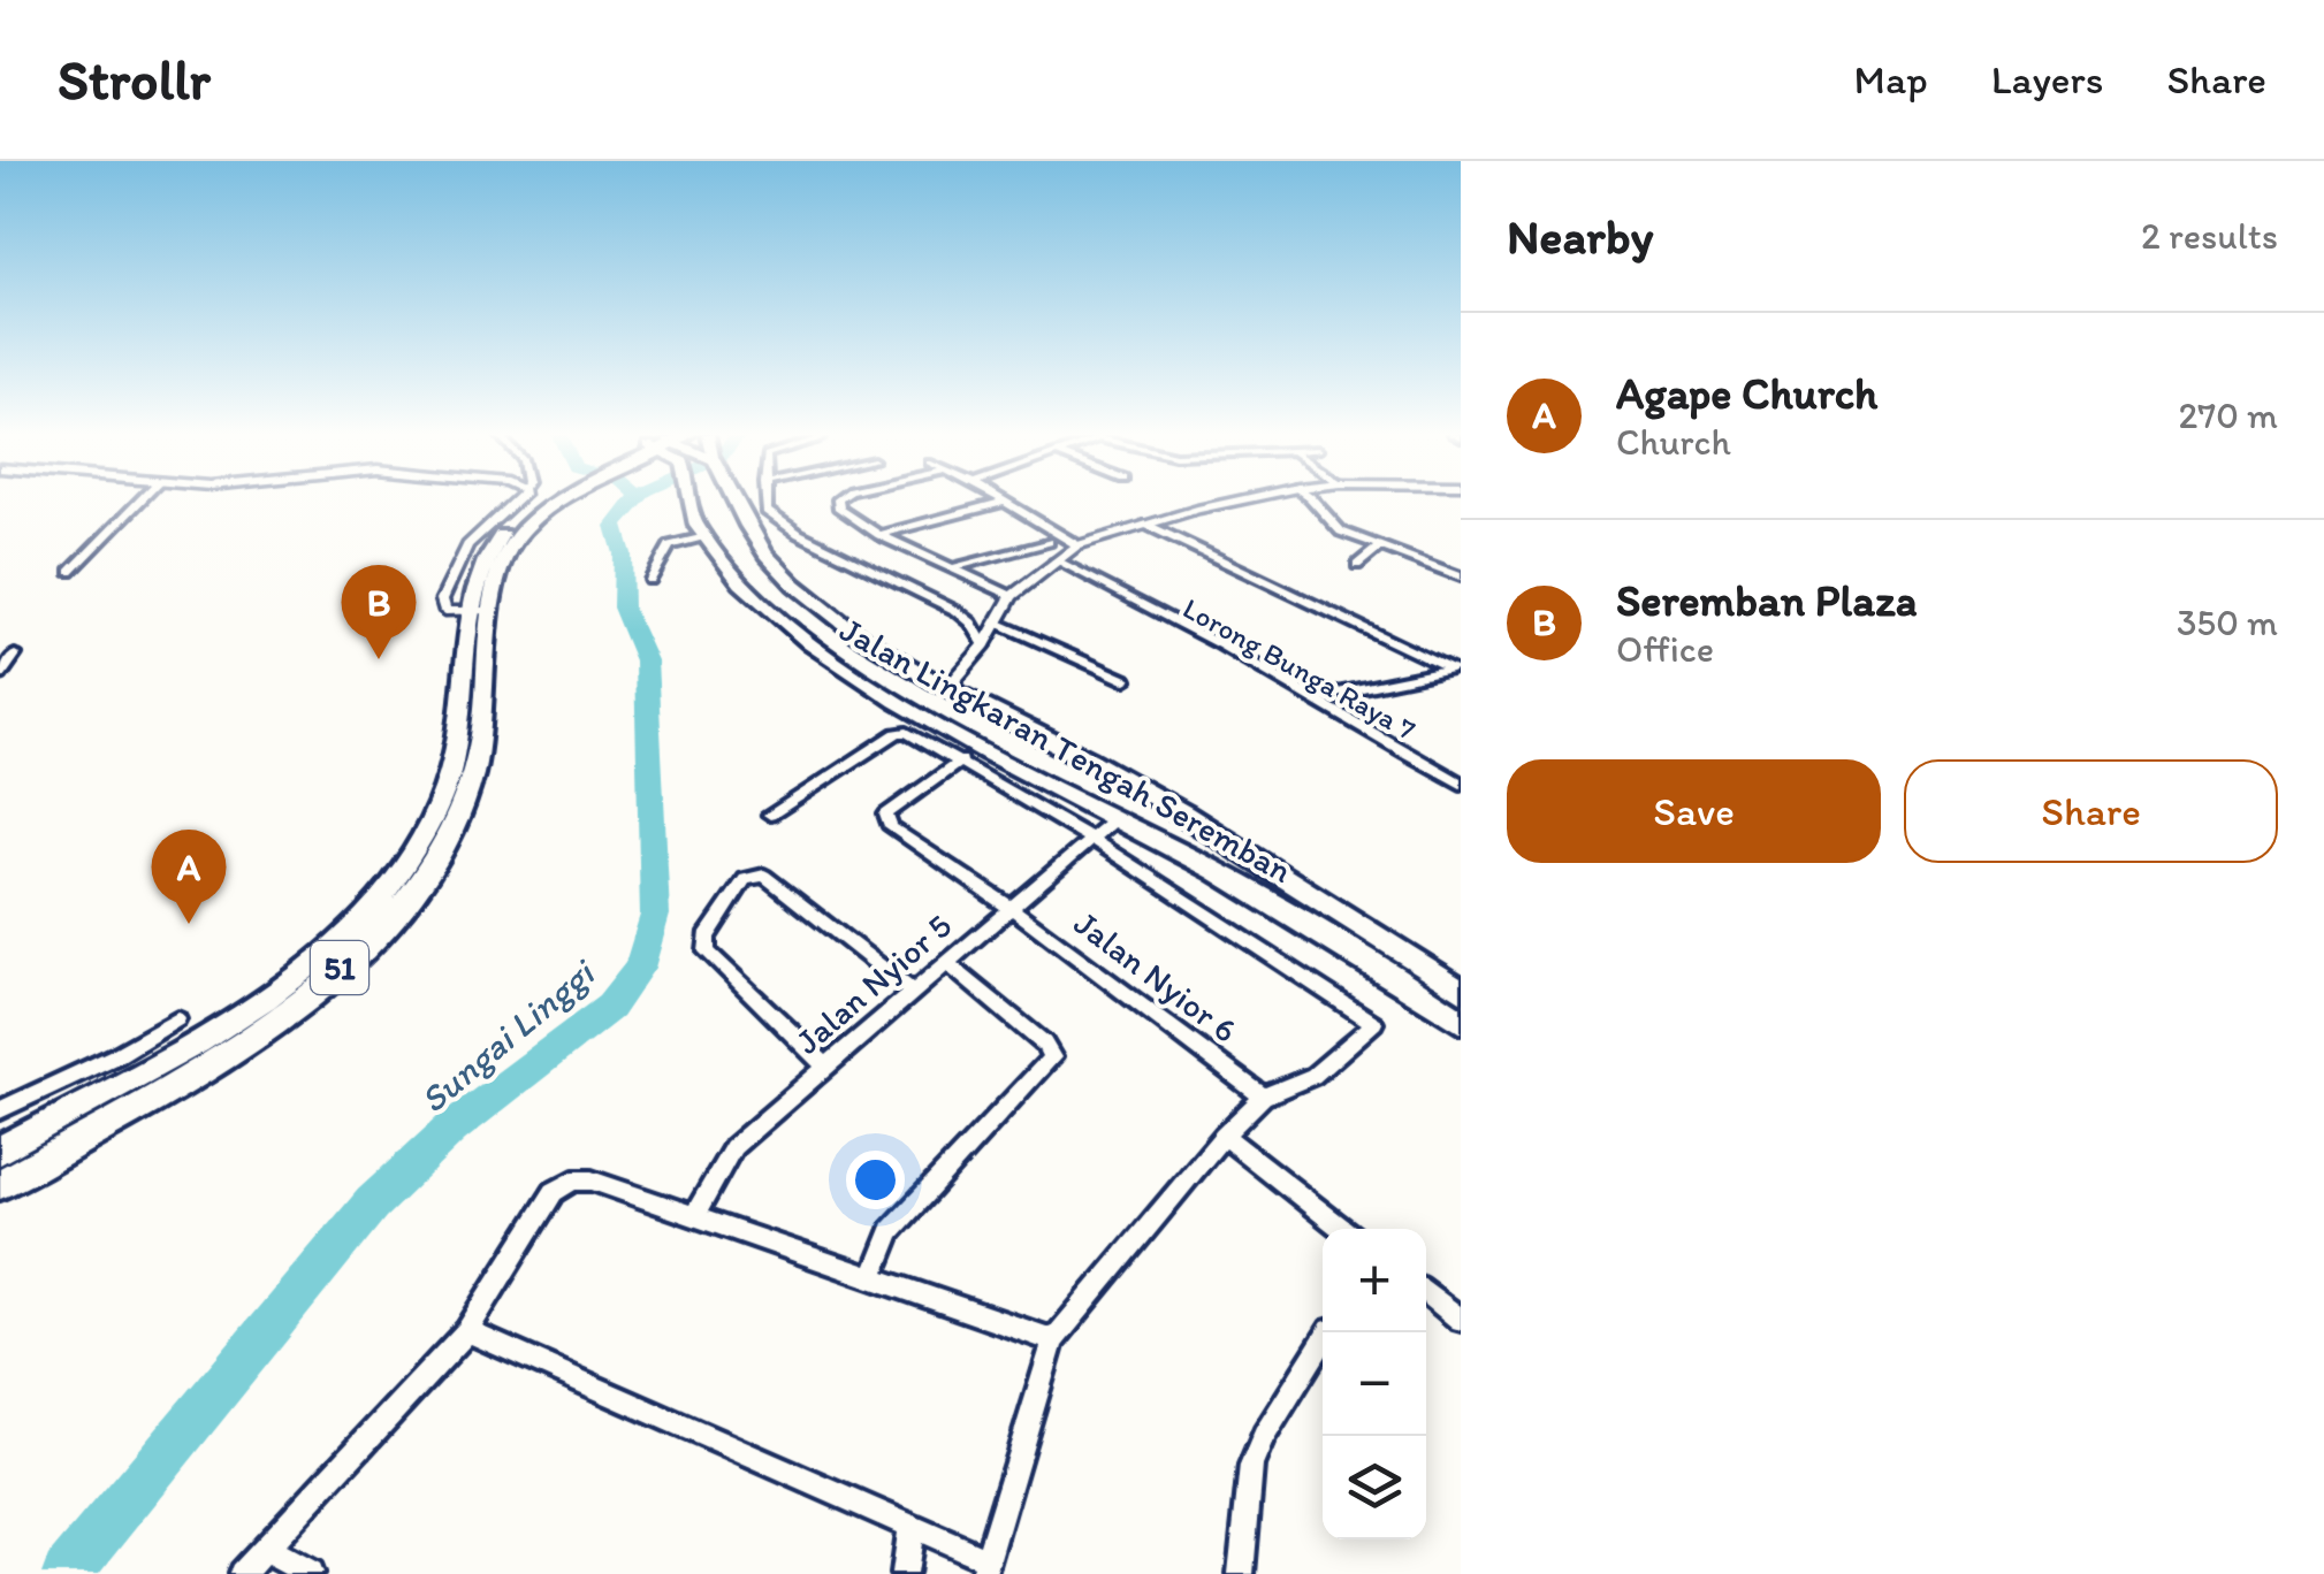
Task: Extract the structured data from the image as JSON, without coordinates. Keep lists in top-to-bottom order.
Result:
{
  "streets": {
    "main road": ["Jalan Lingkaran Tengah Seremban", "51"],
    "street": ["Lorong Bunga Raya 7", "Jalan Nyior 6", "Jalan Nyior 5"]
  },
  "crossings": [
    ["Jalan Lingkaran Tengah Seremban", "Jalan Nyior 5"],
    ["Jalan Nyior 6", "Jalan Nyior 5"]
  ],
  "water": ["Sungai Linggi"],
  "page": {
    "header": "Strollr",
    "nav": ["Map", "Layers", "Share"],
    "heading": ["Nearby", "2 results"],
    "list": [
      {
        "mark": "A",
        "name": "Agape Church",
        "note": "Church",
        "value": "270 m"
      },
      {
        "mark": "B",
        "name": "Seremban Plaza",
        "note": "Office",
        "value": "350 m"
      }
    ],
    "pins": ["B", "A"],
    "buttons": ["Save", "Share"],
    "map_buttons": ["+", "−"]
  }
}
